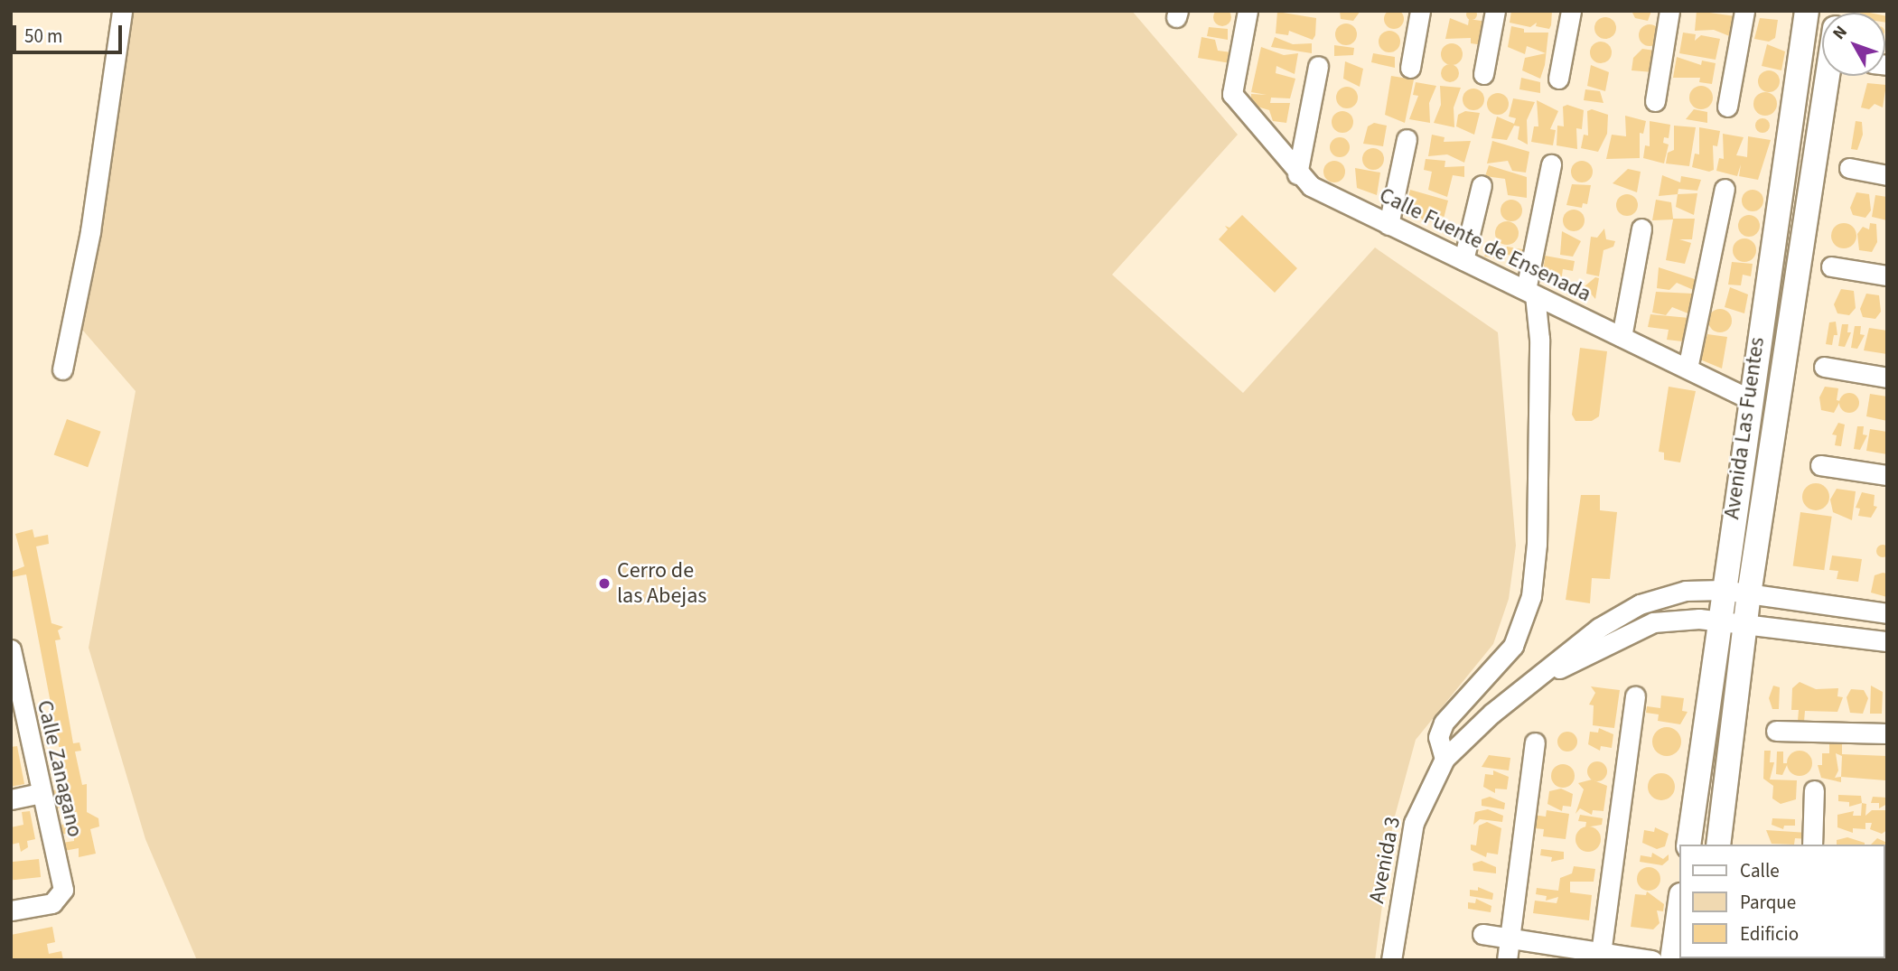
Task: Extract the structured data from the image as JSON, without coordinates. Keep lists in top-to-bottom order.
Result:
{
  "streets": {
    "main road": ["Avenida Las Fuentes"],
    "street": ["Calle Fuente de Ensenada", "Calle Zanagano", "Avenida 3"]
  },
  "crossings": [
    ["Calle Fuente de Ensenada", "Avenida Las Fuentes"],
    ["Avenida Las Fuentes", "Avenida 3"]
  ],
  "places": ["Cerro de las Abejas"],
  "legend": ["Calle", "Parque", "Edificio"],
  "scale_bar": "50 m",
  "north": "top left"
}
